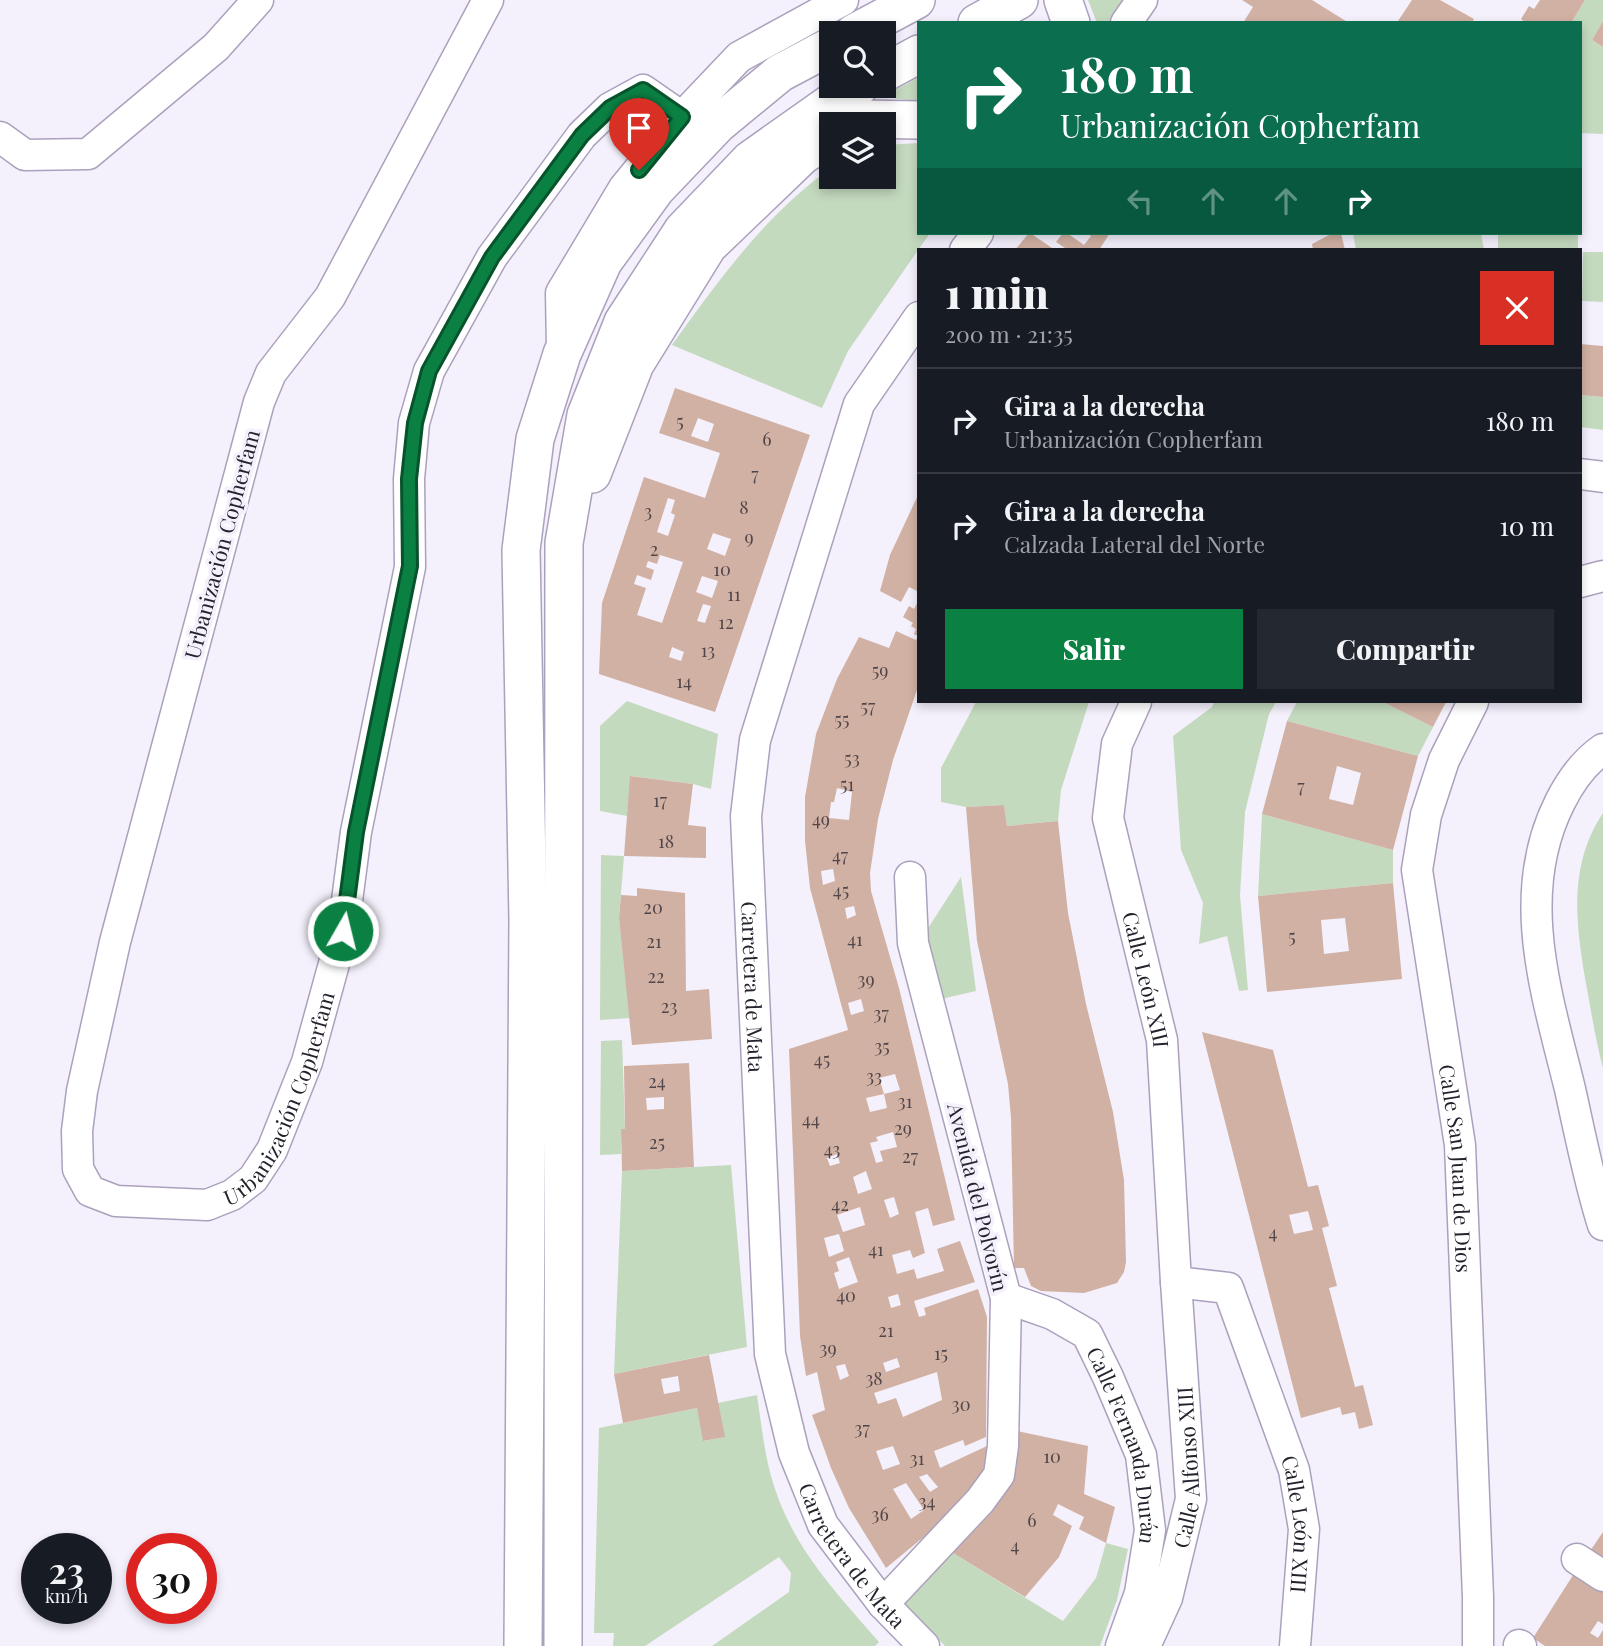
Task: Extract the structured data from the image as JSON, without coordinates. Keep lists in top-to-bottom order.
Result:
{
  "streets": {
    "street": [
      "Urbanización Copherfam",
      "Calle León XIII",
      "Carretera de Mata",
      "Calle San Juan de Dios",
      "Avenida del Polvorín",
      "Calle Fernanda Durán",
      "Calle Alfonso XIII"
    ]
  },
  "crossings": [
    ["Calle León XIII", "Calle Alfonso XIII"],
    ["Carretera de Mata", "Avenida del Polvorín"],
    ["Avenida del Polvorín", "Calle Fernanda Durán"]
  ],
  "house_numbers": [
    "5",
    "6",
    "7",
    "8",
    "3",
    "9",
    "2",
    "10",
    "11",
    "12",
    "13",
    "59",
    "14",
    "57",
    "55",
    "53",
    "51",
    "7",
    "17",
    "49",
    "18",
    "47",
    "45",
    "20",
    "5",
    "41",
    "21",
    "22",
    "39",
    "23",
    "37",
    "35",
    "45",
    "33",
    "24",
    "31",
    "44",
    "29",
    "25",
    "43",
    "27",
    "42",
    "4",
    "41",
    "40",
    "21",
    "39",
    "15",
    "38",
    "30",
    "37",
    "10",
    "31",
    "34",
    "36",
    "6",
    "4"
  ],
  "page": {
    "turn": ["180 m", "Urbanización Copherfam"],
    "heading": ["1 min", "200 m · 21:35"],
    "list": [
      {
        "name": "Gira a la derecha",
        "note": "Urbanización Copherfam",
        "value": "180 m"
      },
      {
        "name": "Gira a la derecha",
        "note": "Calzada Lateral del Norte",
        "value": "10 m"
      }
    ],
    "buttons": ["Salir", "Compartir"],
    "speed": "23 km/h",
    "limit": "30"
  }
}
